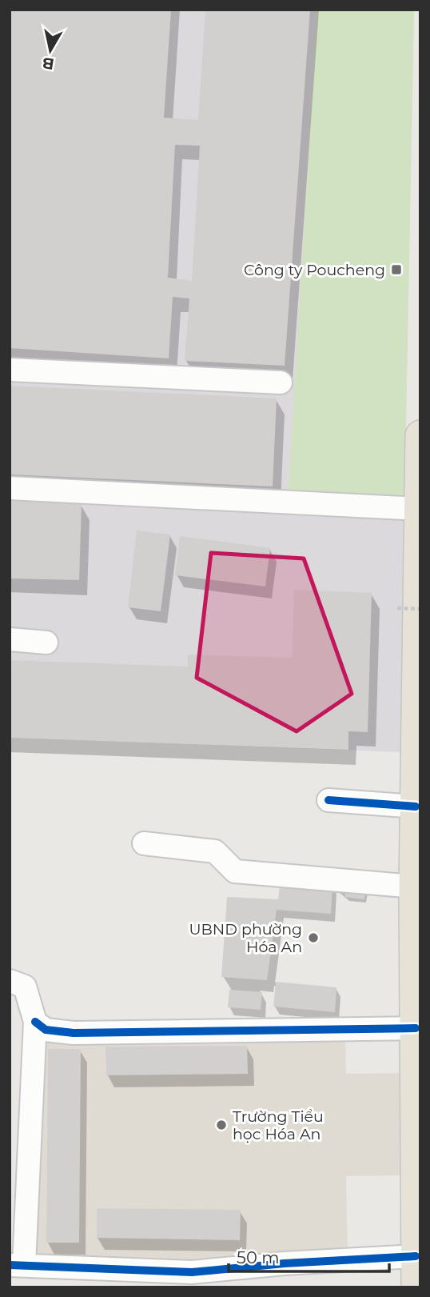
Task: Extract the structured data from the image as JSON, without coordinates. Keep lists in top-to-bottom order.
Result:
{
  "places": {
    "transit": ["Công ty Poucheng"],
    "other": ["UBND phường Hóa An", "Trường Tiểu học Hóa An"]
  },
  "scale_bar": "50 m",
  "north": "bottom"
}
